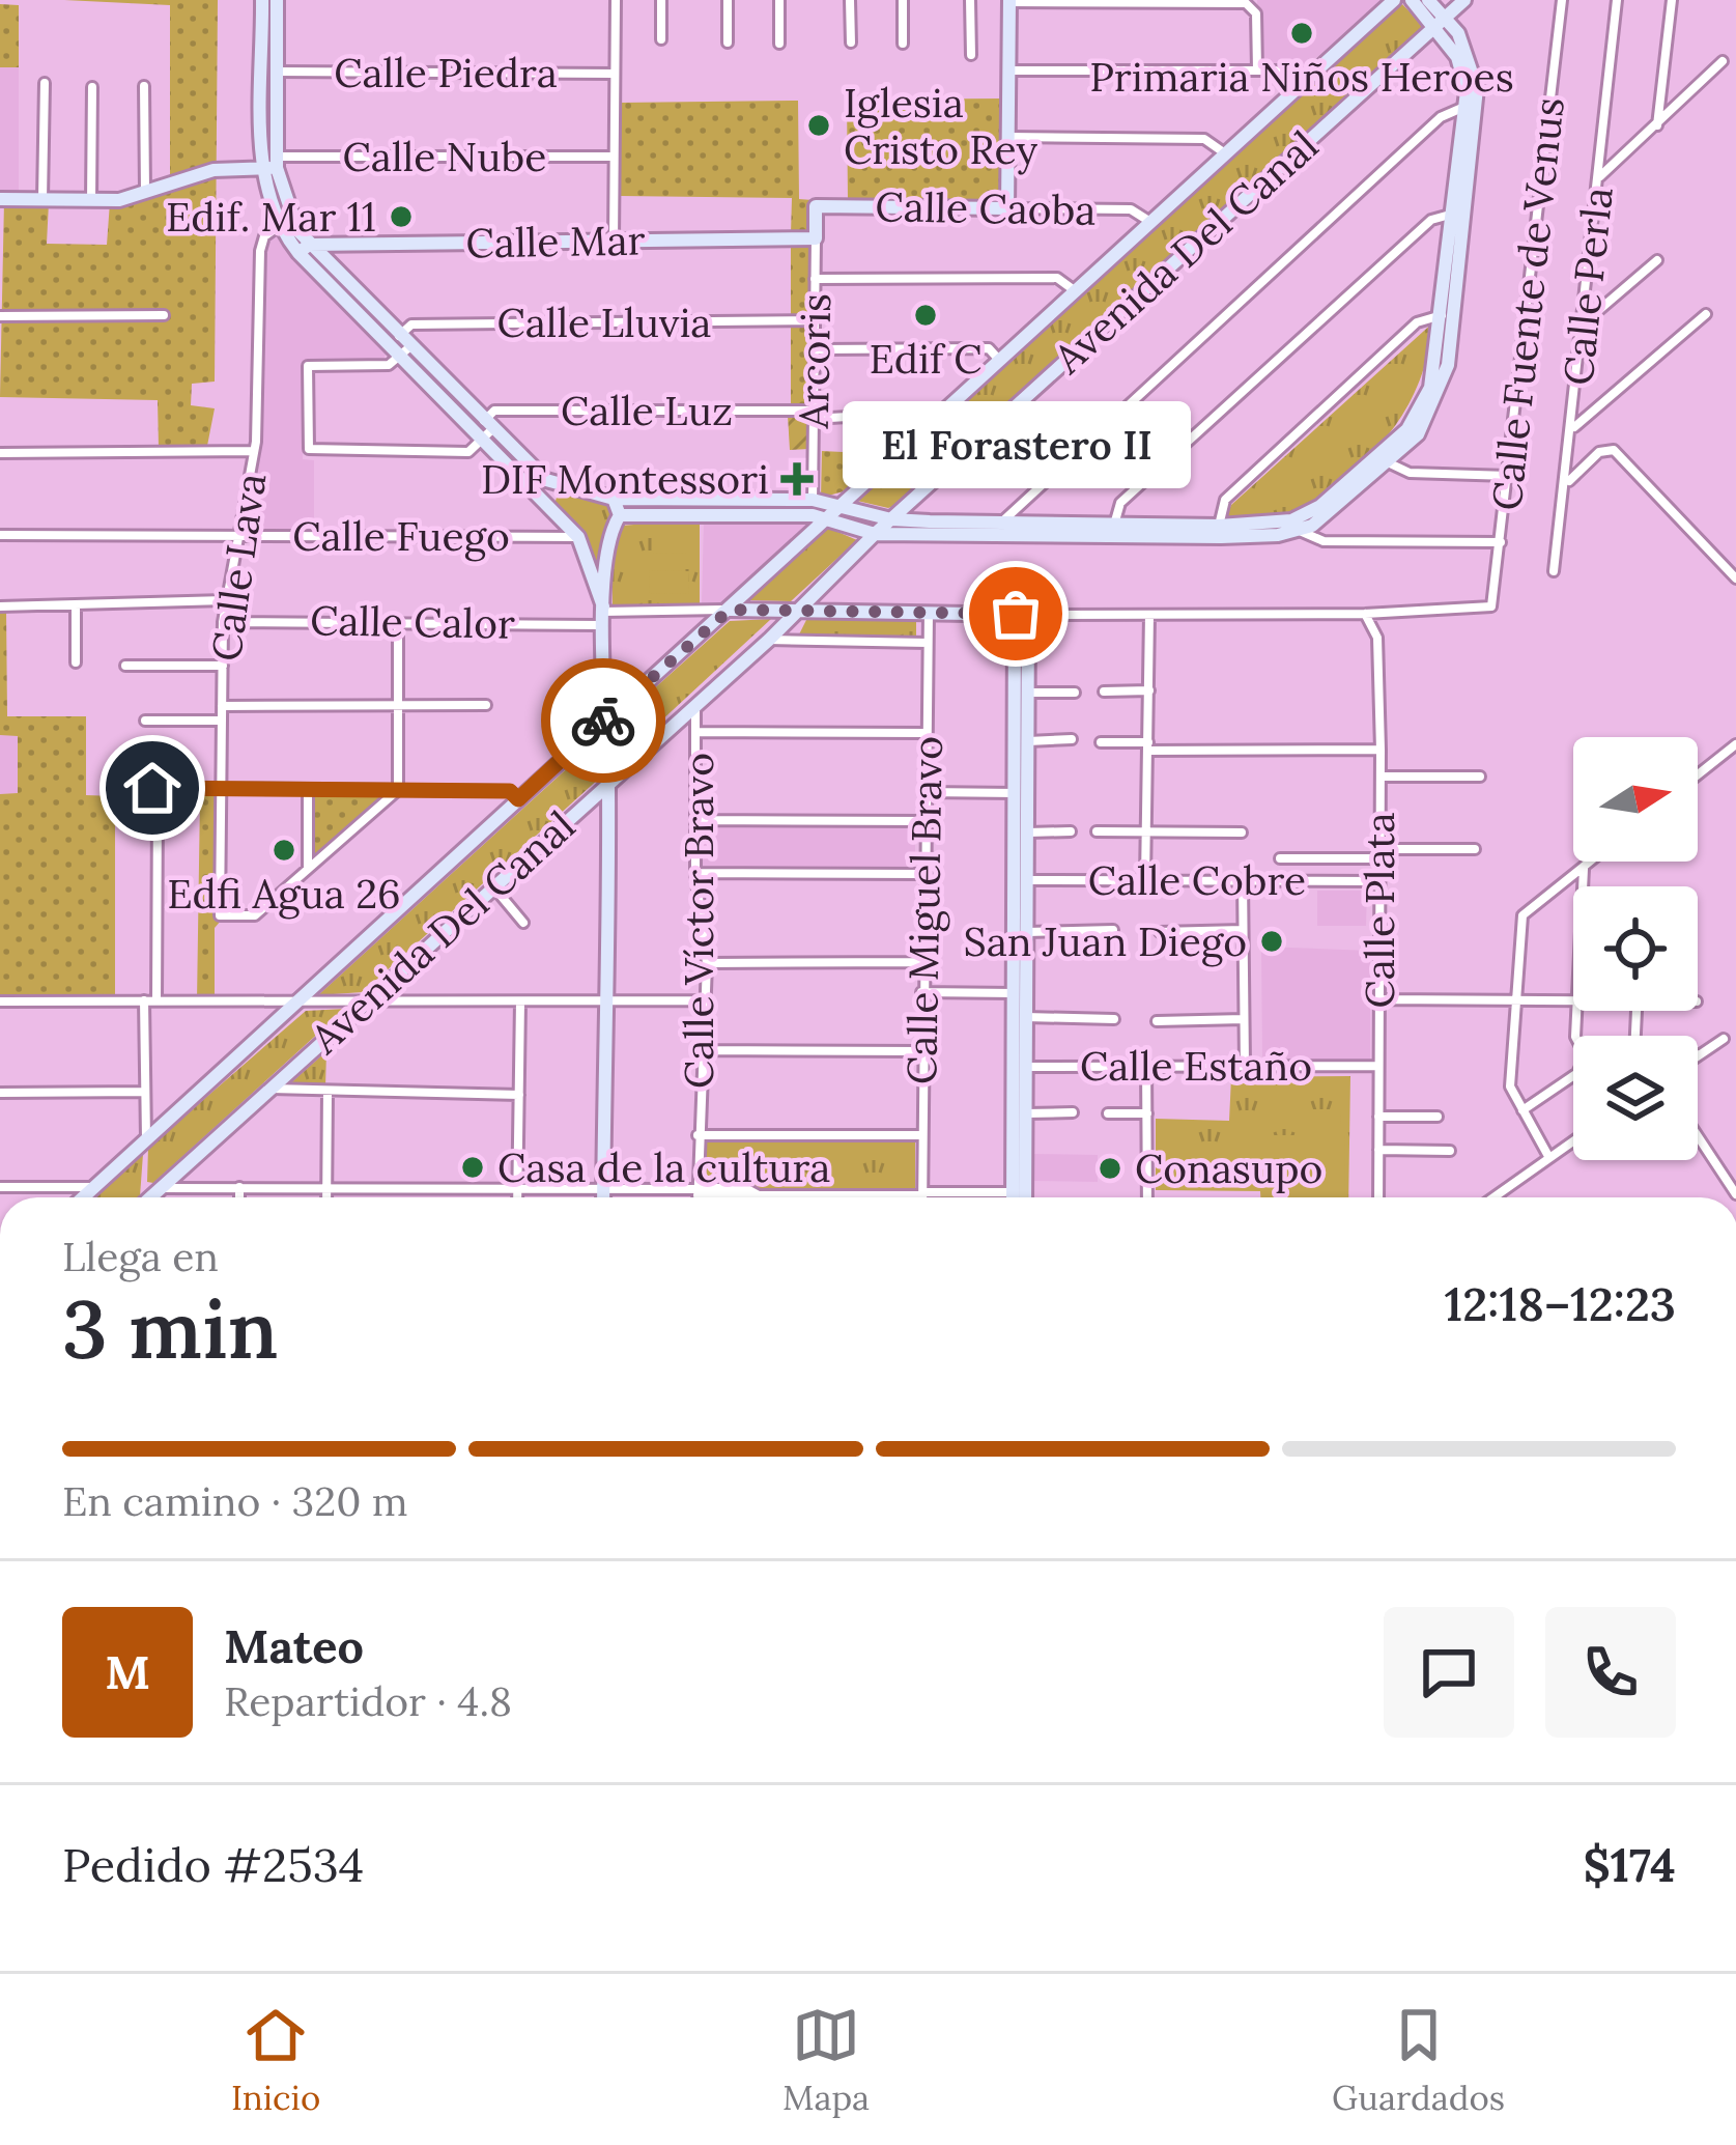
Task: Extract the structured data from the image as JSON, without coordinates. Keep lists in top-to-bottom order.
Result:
{
  "streets": {
    "street": [
      "Calle Piedra",
      "Calle Nube",
      "Calle Caoba",
      "Calle Mar",
      "Avenida Del Canal",
      "Calle Perla",
      "Calle Fuente de Venus",
      "Calle Lluvia",
      "Arcoris",
      "Calle Luz",
      "Calle Fuego",
      "Calle Lava",
      "Calle Calor",
      "Calle Cobre",
      "Calle Miguel Bravo",
      "Calle Plata",
      "Calle Víctor Bravo",
      "Calle Estaño"
    ]
  },
  "crossings": [
    ["Calle Caoba", "Avenida Del Canal"],
    ["Calle Caoba", "Arcoris"],
    ["Calle Mar", "Arcoris"],
    ["Avenida Del Canal", "Arcoris"],
    ["Avenida Del Canal", "Calle Luz"],
    ["Avenida Del Canal", "Calle Calor"],
    ["Avenida Del Canal", "Calle Víctor Bravo"],
    ["Calle Fuente de Venus", "Calle Plata"],
    ["Calle Lluvia", "Arcoris"],
    ["Arcoris", "Calle Luz"],
    ["Calle Fuego", "Calle Lava"],
    ["Calle Lava", "Calle Calor"],
    ["Calle Cobre", "Calle Plata"],
    ["Calle Plata", "Calle Estaño"]
  ],
  "places": {
    "other": [
      "Primaria Niños Heroes",
      "Iglesia Cristo Rey",
      "Edif. Mar 11",
      "Edif C",
      "El Forastero II",
      "Edfi Agua 26",
      "San Juan Diego",
      "Casa de la cultura",
      "Conasupo"
    ],
    "health": ["DIF Montessori"]
  },
  "north": "right",
  "page": {
    "bubble": "El Forastero II",
    "heading": ["3 min", "Llega en", "12:18–12:23"],
    "panel": [
      "Mateo",
      "Repartidor · 4.8",
      "Pedido #2534",
      "$174"
    ],
    "bar": "En camino · 320 m",
    "round": "M",
    "tabs": ["Inicio", "Mapa", "Guardados"]
  }
}
